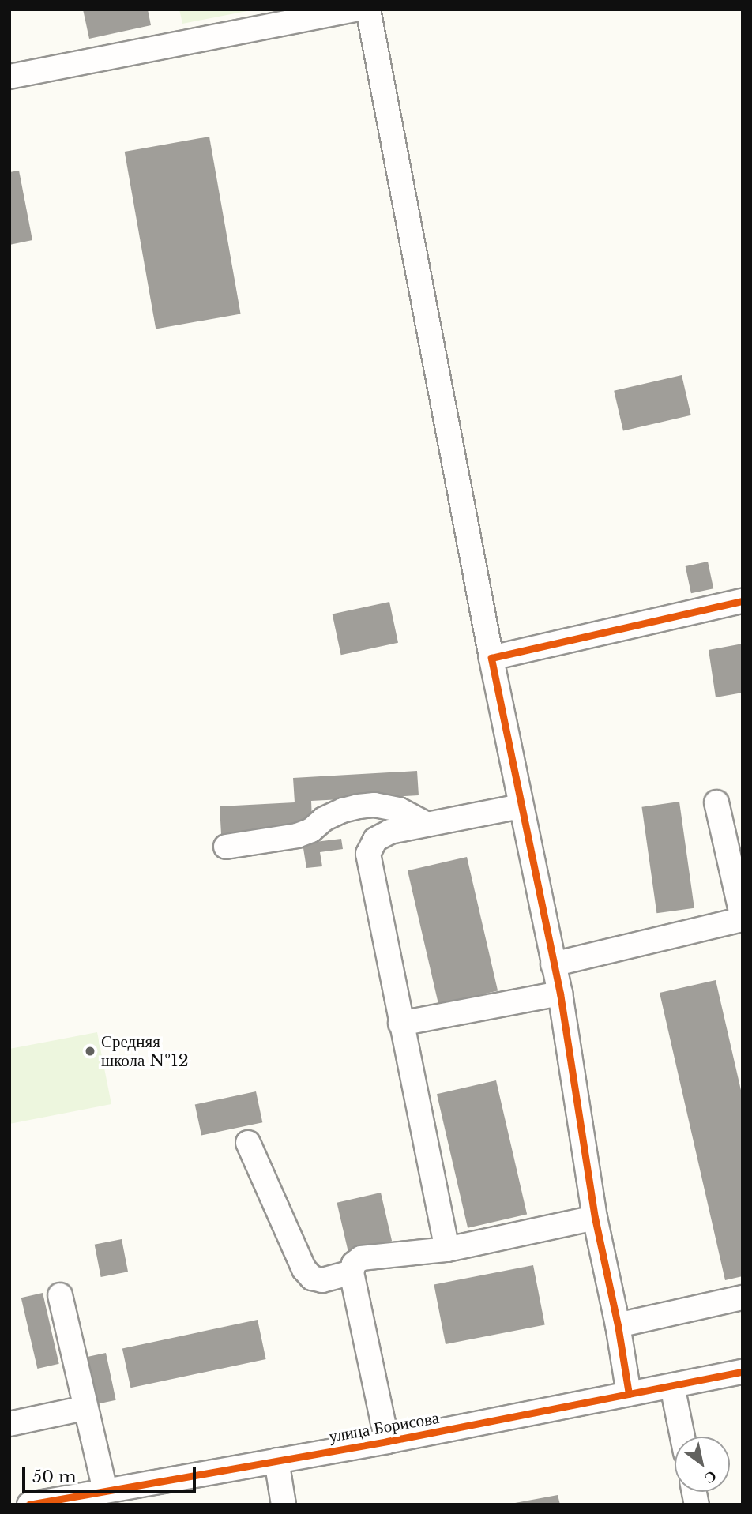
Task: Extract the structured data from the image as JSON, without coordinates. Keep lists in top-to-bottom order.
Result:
{
  "streets": {
    "street": ["улица Борисова"]
  },
  "places": ["Средняя школа №12"],
  "scale_bar": "50 m",
  "north": "bottom right"
}
